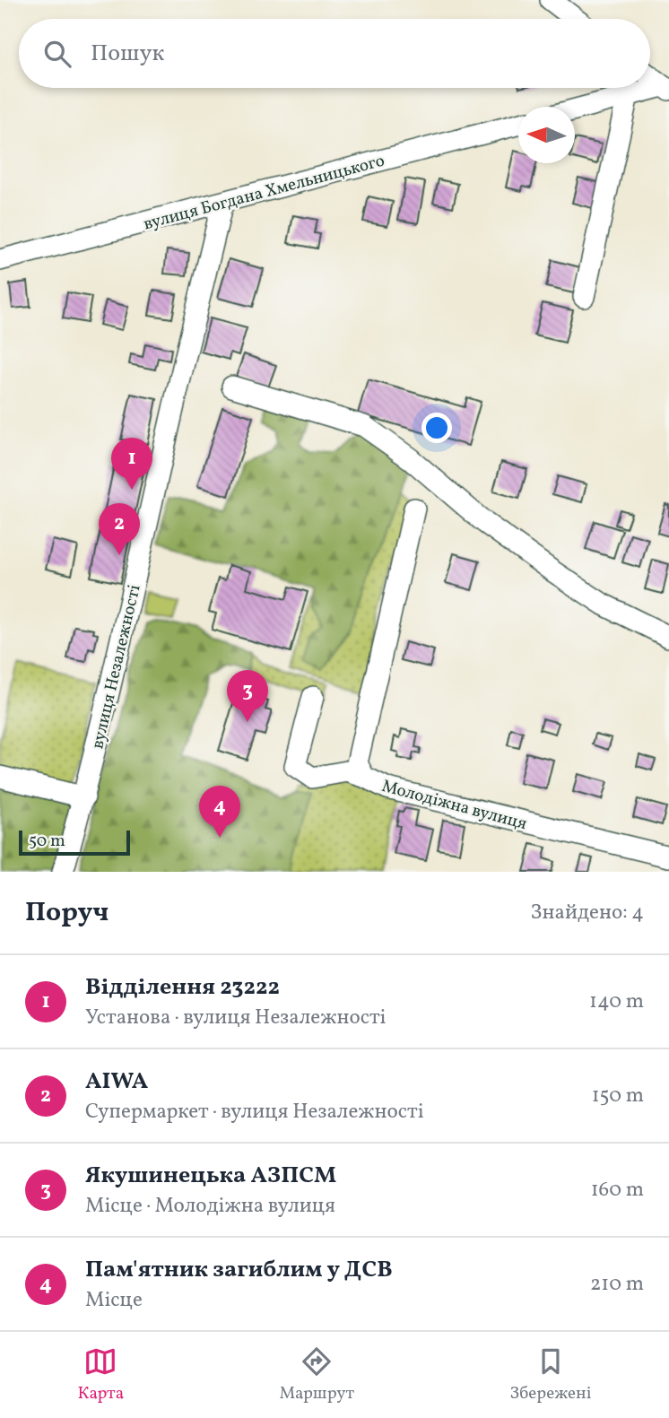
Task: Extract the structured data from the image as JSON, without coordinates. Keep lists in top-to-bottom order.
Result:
{
  "streets": {
    "street": ["вулиця Богдана Хмельницького", "вулиця Незалежності", "Молодіжна вулиця"]
  },
  "crossings": [
    ["вулиця Богдана Хмельницького", "вулиця Незалежності"]
  ],
  "scale_bar": "50 m",
  "north": "left",
  "page": {
    "search": "Пошук",
    "pins": [
      "1",
      "2",
      "3",
      "4"
    ],
    "scale": "50 m",
    "heading": ["Поруч", "Знайдено: 4"],
    "list": [
      {
        "mark": "1",
        "name": "Відділення 23222",
        "note": "Установа · вулиця Незалежності",
        "value": "140 m"
      },
      {
        "mark": "2",
        "name": "AIWA",
        "note": "Супермаркет · вулиця Незалежності",
        "value": "150 m"
      },
      {
        "mark": "3",
        "name": "Якушинецька АЗПСМ",
        "note": "Місце · Молодіжна вулиця",
        "value": "160 m"
      },
      {
        "mark": "4",
        "name": "Пам'ятник загиблим у ДСВ",
        "note": "Місце",
        "value": "210 m"
      }
    ],
    "nav": ["Карта", "Маршрут", "Збережені"]
  }
}
